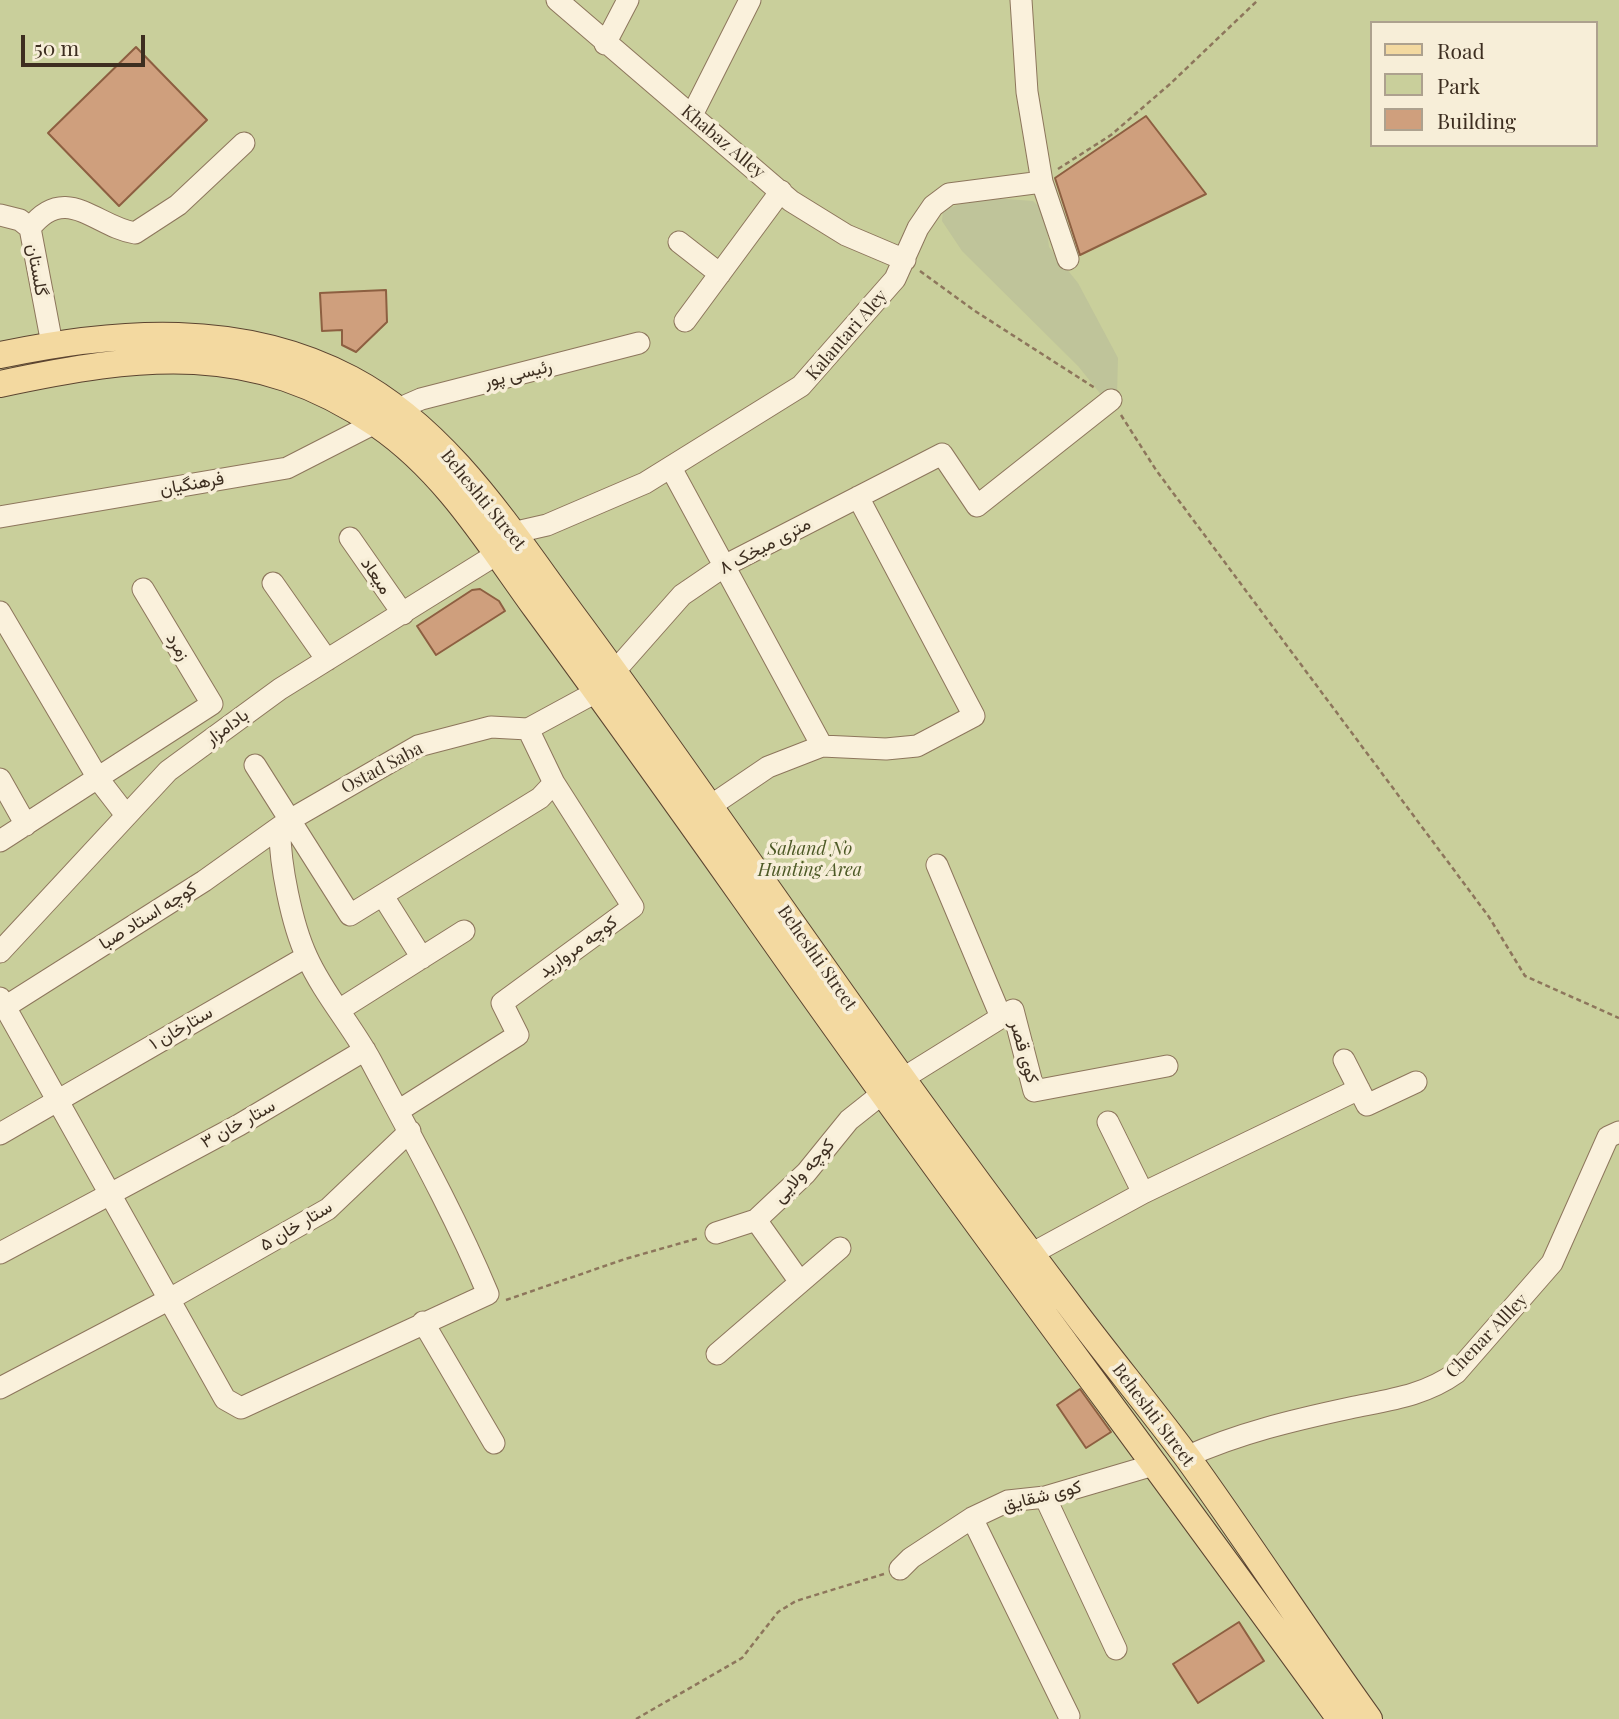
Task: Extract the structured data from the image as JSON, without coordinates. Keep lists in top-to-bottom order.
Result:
{
  "streets": {
    "main road": ["Beheshti Street"],
    "street": [
      "Khabaz Alley",
      "گلستان",
      "Kalantari Aley",
      "رئیسی پور",
      "فرهنگیان",
      "۸ متری میخک",
      "میعاد",
      "زمرد",
      "بادامزار",
      "Ostad Saba",
      "کوچه استاد صبا",
      "کوچه مروارید",
      "ستارخان ۱",
      "کوی قصر",
      "ستار خان ۳",
      "کوچه ولایی",
      "ستار خان ۵",
      "Chenar Allley",
      "کوی شقایق"
    ]
  },
  "crossings": [
    ["Khabaz Alley", "Kalantari Aley"],
    ["گلستان", "Beheshti Street"],
    ["Kalantari Aley", "Beheshti Street"],
    ["Kalantari Aley", "بادامزار"],
    ["رئیسی پور", "Beheshti Street"],
    ["فرهنگیان", "Beheshti Street"],
    ["Beheshti Street", "۸ متری میخک"],
    ["Beheshti Street", "بادامزار"],
    ["Beheshti Street", "کوی قصر"],
    ["Beheshti Street", "کوچه ولایی"],
    ["Beheshti Street", "Chenar Allley"],
    ["Beheshti Street", "کوی شقایق"],
    ["میعاد", "بادامزار"],
    ["Ostad Saba", "کوچه استاد صبا"],
    ["کوی قصر", "کوچه ولایی"]
  ],
  "parks": ["Sahand No Hunting Area"],
  "legend": ["Road", "Park", "Building"],
  "scale_bar": "50 m"
}
